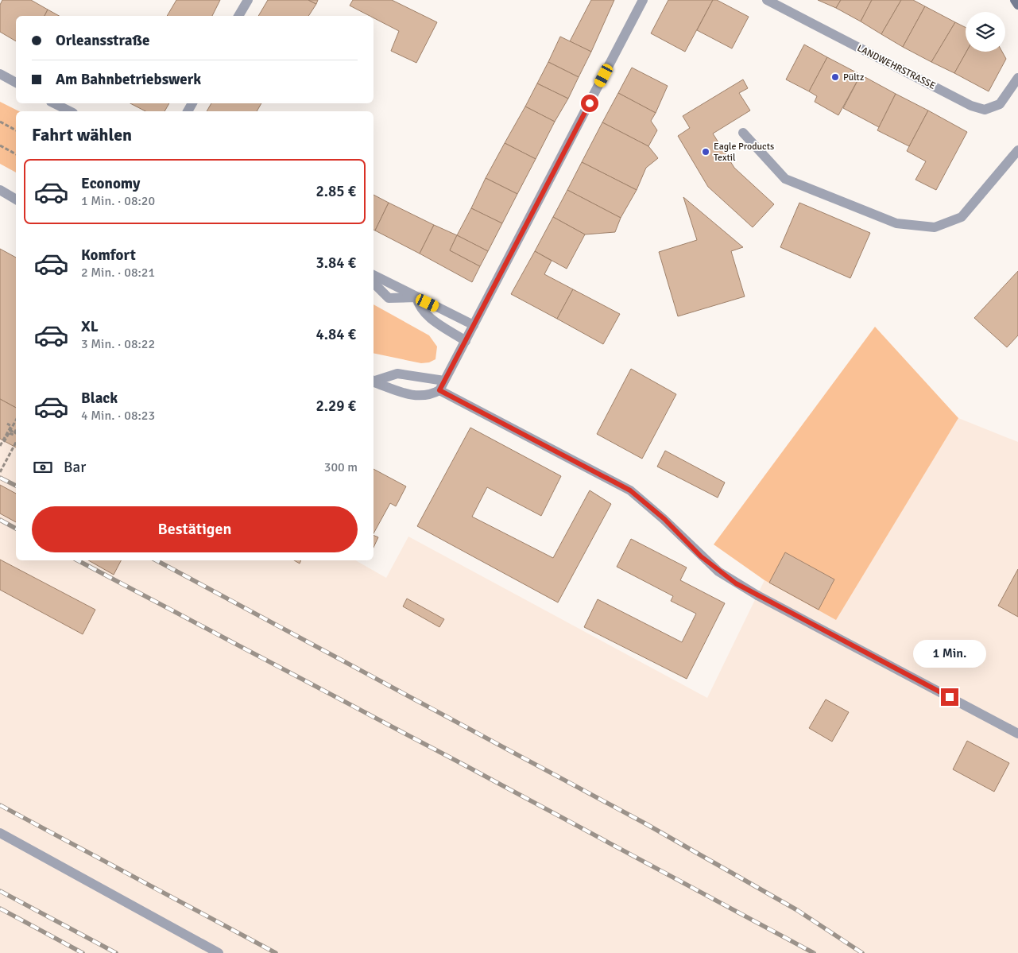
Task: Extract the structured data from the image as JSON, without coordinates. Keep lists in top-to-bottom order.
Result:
{
  "streets": {
    "street": ["LANDWEHRSTRASSE"]
  },
  "places": ["Pültz", "Eagle Products Textil"],
  "page": {
    "banner": ["Orleansstraße", "Am Bahnbetriebswerk"],
    "heading": "Fahrt wählen",
    "list": [
      {
        "name": "Economy",
        "note": "1 Min. · 08:20",
        "value": "2.85 €"
      },
      {
        "name": "Komfort",
        "note": "2 Min. · 08:21",
        "value": "3.84 €"
      },
      {
        "name": "XL",
        "note": "3 Min. · 08:22",
        "value": "4.84 €"
      },
      {
        "name": "Black",
        "note": "4 Min. · 08:23",
        "value": "2.29 €"
      }
    ],
    "pay": ["Bar", "300 m"],
    "buttons": "Bestätigen",
    "bubble": "1 Min."
  }
}
